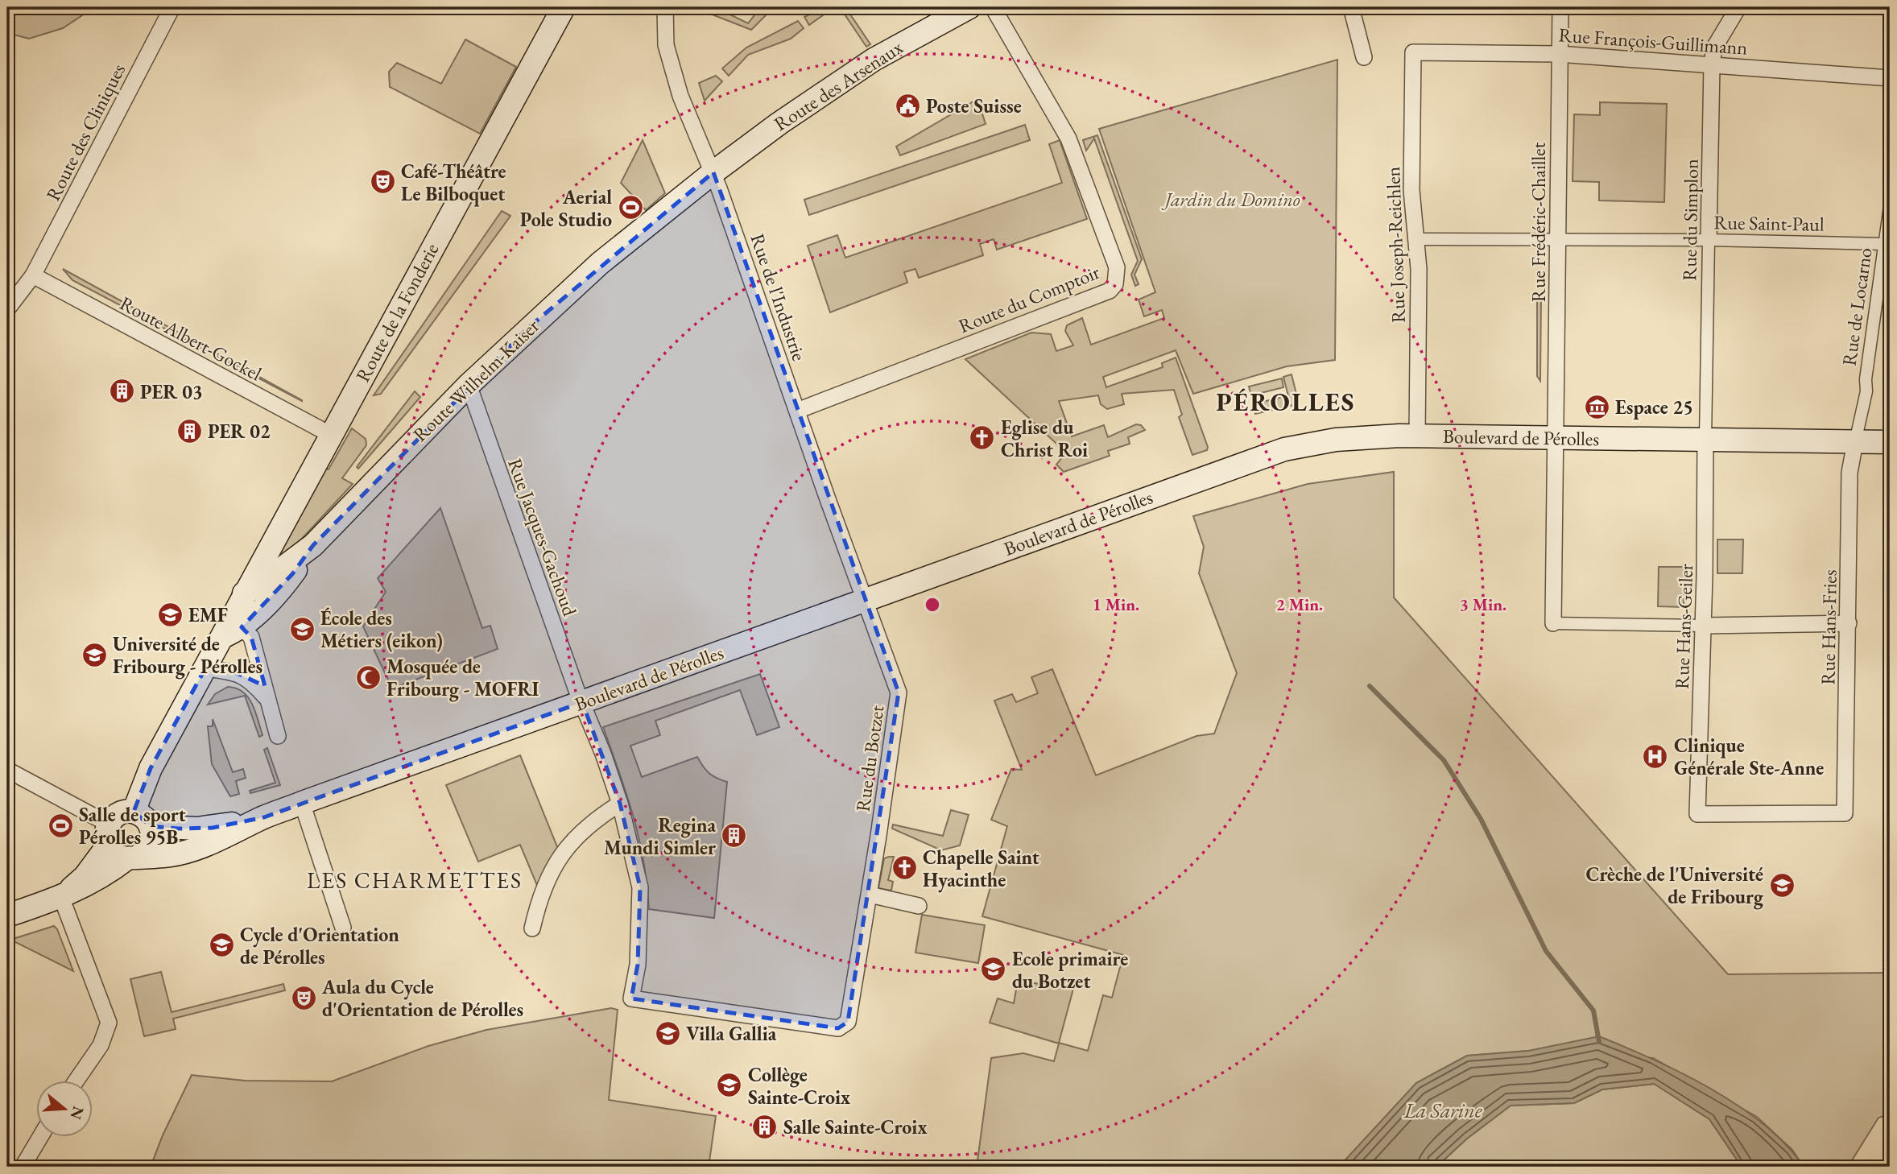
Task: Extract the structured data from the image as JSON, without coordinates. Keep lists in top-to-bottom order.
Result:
{
  "streets": {
    "main road": [
      "Route des Arsenaux",
      "Route de la Fonderie",
      "Route Wilhelm-Kaiser",
      "Boulevard de Pérolles"
    ],
    "street": [
      "Rue François-Guillimann",
      "Route des Cliniques",
      "Rue du Simplon",
      "Rue Frédéric-Chaillet",
      "Rue Saint-Paul",
      "Rue Joseph-Reichlen",
      "Rue de l'Industrie",
      "Route du Comptoir",
      "Rue de Locarno",
      "Route Albert-Gockel",
      "Rue Jacques-Gachoud",
      "Rue Hans-Geiler",
      "Rue Hans-Fries",
      "Rue du Botzet"
    ]
  },
  "crossings": [
    ["Rue François-Guillimann", "Rue du Simplon"],
    ["Rue François-Guillimann", "Rue Frédéric-Chaillet"],
    ["Rue François-Guillimann", "Rue Joseph-Reichlen"],
    ["Route des Arsenaux", "Rue de l'Industrie"],
    ["Route des Arsenaux", "Route Wilhelm-Kaiser"],
    ["Route des Cliniques", "Route Albert-Gockel"],
    ["Rue du Simplon", "Rue Saint-Paul"],
    ["Rue du Simplon", "Boulevard de Pérolles"],
    ["Rue du Simplon", "Rue Hans-Geiler"],
    ["Rue Frédéric-Chaillet", "Rue Saint-Paul"],
    ["Rue Frédéric-Chaillet", "Boulevard de Pérolles"],
    ["Rue Saint-Paul", "Rue Joseph-Reichlen"],
    ["Rue Saint-Paul", "Rue de Locarno"],
    ["Rue Joseph-Reichlen", "Boulevard de Pérolles"],
    ["Rue de l'Industrie", "Route du Comptoir"],
    ["Rue de l'Industrie", "Route Wilhelm-Kaiser"],
    ["Rue de l'Industrie", "Boulevard de Pérolles"],
    ["Rue de l'Industrie", "Rue du Botzet"],
    ["Rue de Locarno", "Boulevard de Pérolles"],
    ["Rue de Locarno", "Rue Hans-Fries"],
    ["Route de la Fonderie", "Route Albert-Gockel"],
    ["Route de la Fonderie", "Route Wilhelm-Kaiser"],
    ["Route Wilhelm-Kaiser", "Rue Jacques-Gachoud"],
    ["Boulevard de Pérolles", "Rue Jacques-Gachoud"],
    ["Boulevard de Pérolles", "Rue Hans-Geiler"],
    ["Boulevard de Pérolles", "Rue Hans-Fries"],
    ["Boulevard de Pérolles", "Rue du Botzet"],
    ["Rue Jacques-Gachoud", "Rue du Botzet"],
    ["Rue Hans-Geiler", "Rue Hans-Fries"]
  ],
  "districts": ["PÉROLLES", "LES CHARMETTES"],
  "water": ["La Sarine"],
  "parks": ["Jardin du Domino"],
  "places": {
    "public building": ["Poste Suisse"],
    "theatre": ["Café-Théâtre Le Bilboquet", "Aula du Cycle d'Orientation de Pérolles"],
    "sports": ["Aerial Pole Studio", "Salle de sport Pérolles 95B"],
    "building": [
      "PER 03",
      "PER 02",
      "Regina Mundi Simler",
      "Salle Sainte-Croix"
    ],
    "museum": ["Espace 25"],
    "church": ["Eglise du Christ Roi", "Chapelle Saint Hyacinthe"],
    "school or university": [
      "EMF",
      "École des Métiers (eikon)",
      "Université de Fribourg - Pérolles",
      "Crèche de l'Université de Fribourg",
      "Cycle d'Orientation de Pérolles",
      "Ecole primaire du Botzet",
      "Villa Gallia",
      "Collège Sainte-Croix"
    ],
    "mosque": ["Mosquée de Fribourg - MOFRI"],
    "hospital": ["Clinique Générale Ste-Anne"]
  },
  "north": "right",
  "rings": ["1 Min.", "2 Min.", "3 Min."]
}
